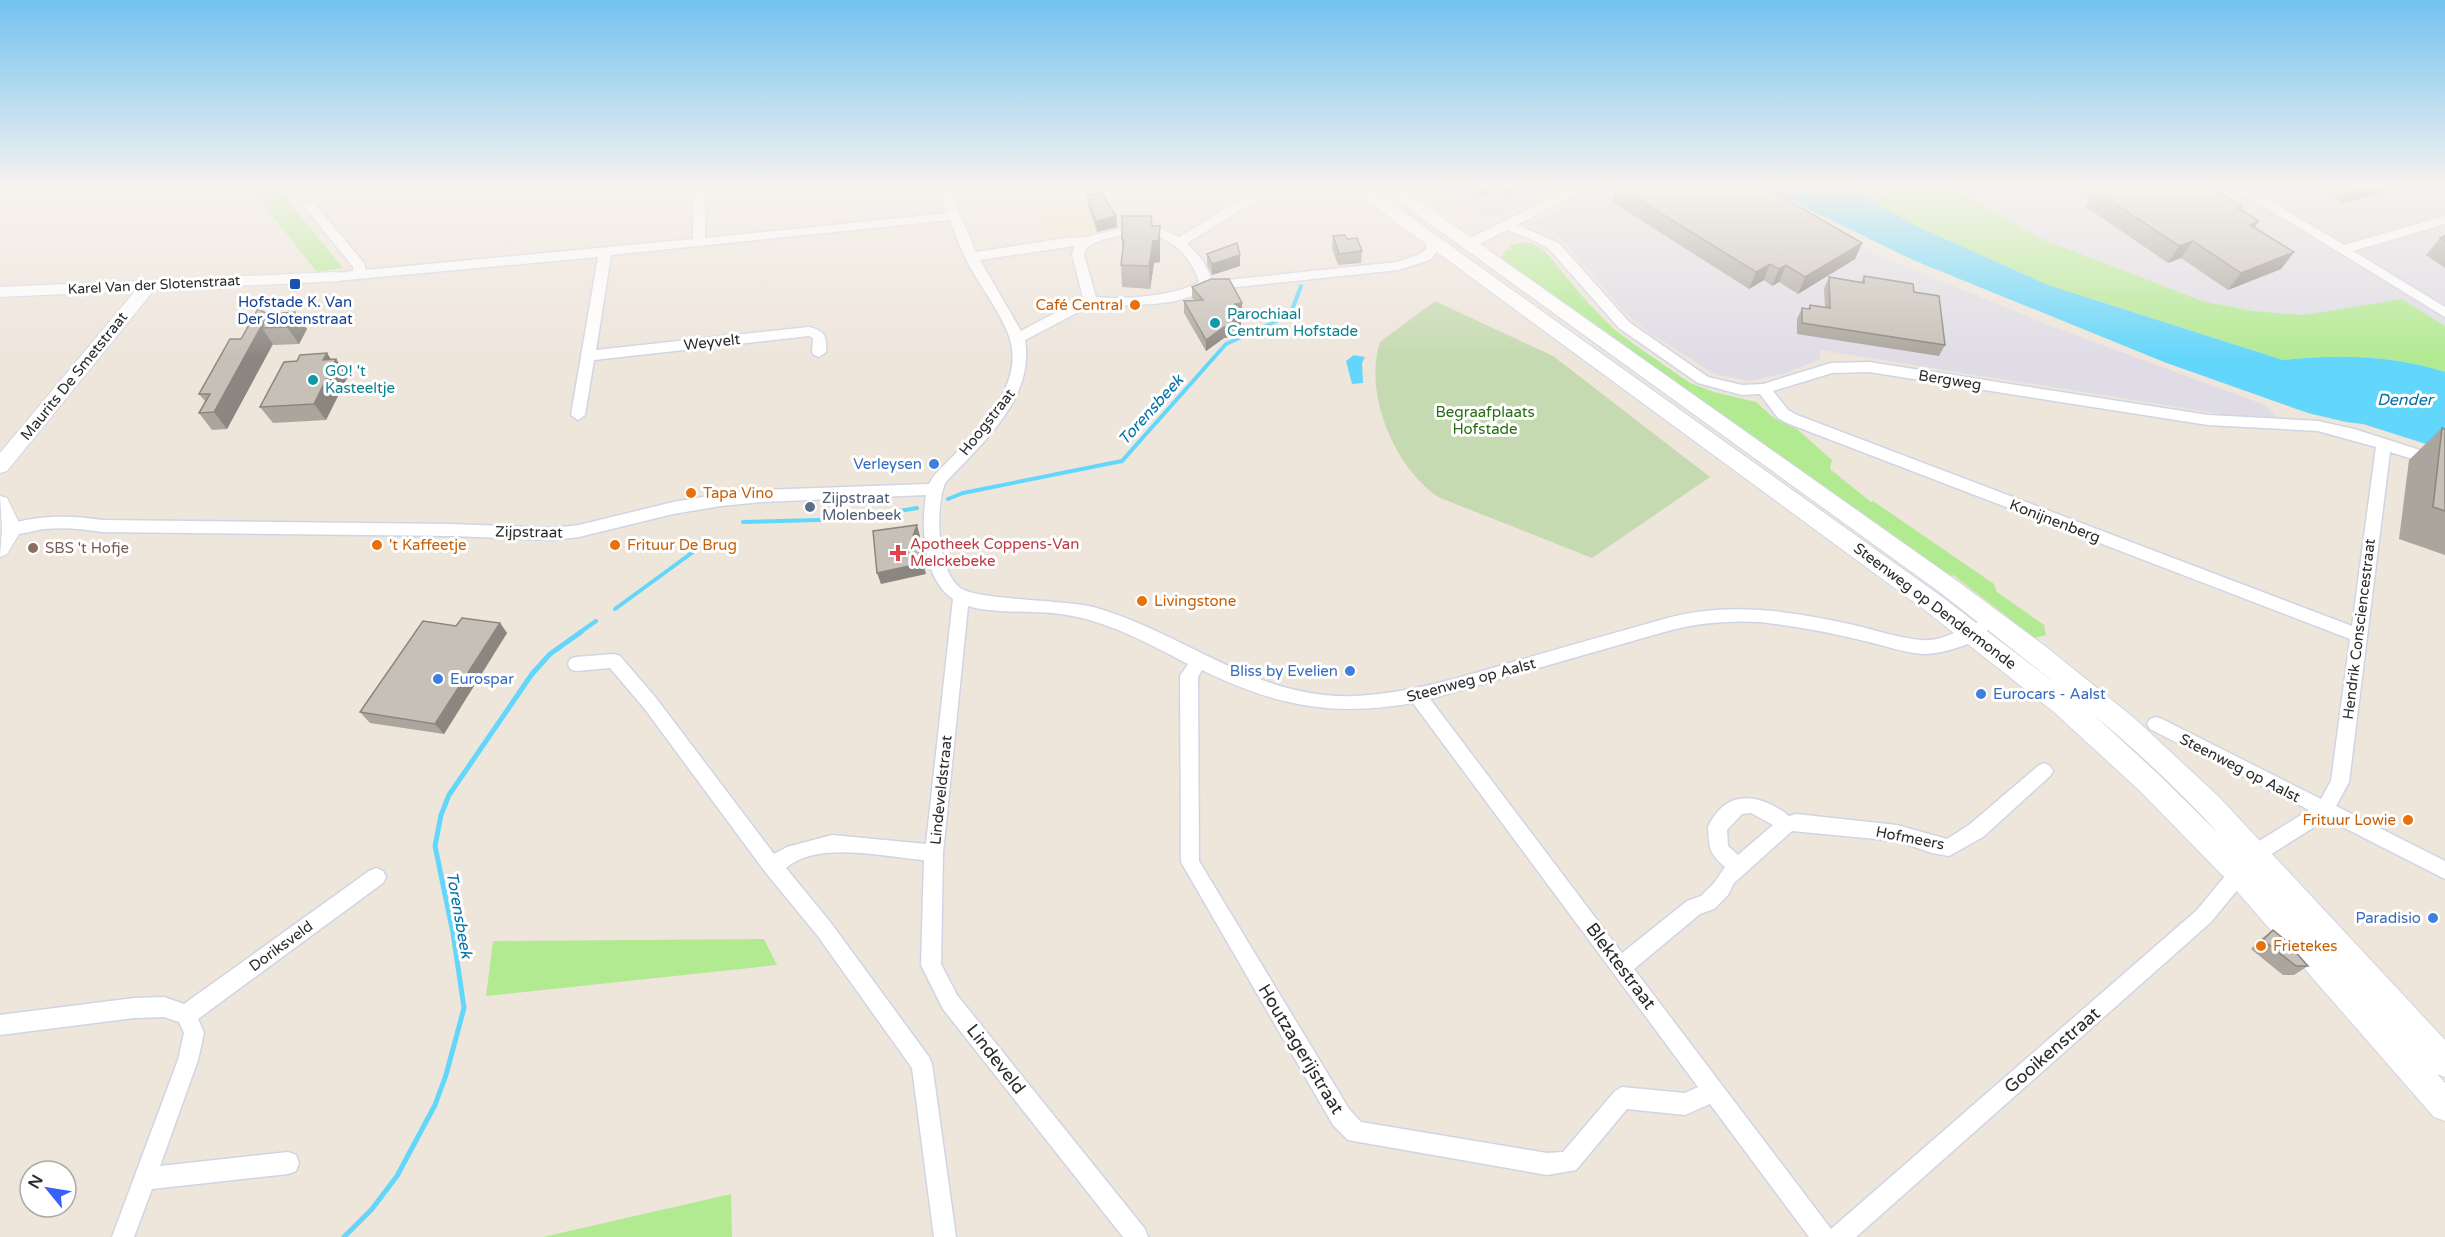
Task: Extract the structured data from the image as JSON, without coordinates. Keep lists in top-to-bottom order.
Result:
{
  "streets": {
    "main road": ["Steenweg op Dendermonde"],
    "street": [
      "Karel Van der Slotenstraat",
      "Weyvelt",
      "Maurits De Smetstraat",
      "Bergweg",
      "Hoogstraat",
      "Konijnenberg",
      "Zijpstraat",
      "Hendrik Consciencestraat",
      "Steenweg op Aalst",
      "Lindeveldstraat",
      "Hofmeers",
      "Doriksveld",
      "Blektestraat",
      "Houtzagerijstraat",
      "Gooikenstraat",
      "Lindeveld"
    ]
  },
  "crossings": [
    ["Karel Van der Slotenstraat", "Maurits De Smetstraat"],
    ["Bergweg", "Konijnenberg"],
    ["Bergweg", "Hendrik Consciencestraat"],
    ["Hoogstraat", "Zijpstraat"],
    ["Konijnenberg", "Hendrik Consciencestraat"],
    ["Steenweg op Dendermonde", "Steenweg op Aalst"],
    ["Steenweg op Dendermonde", "Gooikenstraat"],
    ["Hendrik Consciencestraat", "Steenweg op Aalst"],
    ["Steenweg op Aalst", "Lindeveldstraat"],
    ["Steenweg op Aalst", "Blektestraat"],
    ["Steenweg op Aalst", "Houtzagerijstraat"],
    ["Steenweg op Aalst", "Gooikenstraat"],
    ["Lindeveldstraat", "Lindeveld"],
    ["Blektestraat", "Houtzagerijstraat"]
  ],
  "water": ["Dender", "Torensbeek"],
  "parks": ["Begraafplaats Hofstade"],
  "places": {
    "transit": ["Hofstade K. Van Der Slotenstraat"],
    "other": [
      "Café Central",
      "Parochiaal Centrum Hofstade",
      "GO! 't Kasteeltje",
      "Verleysen",
      "Tapa Vino",
      "Zijpstraat Molenbeek",
      "'t Kaffeetje",
      "Frituur De Brug",
      "SBS 't Hofje",
      "Livingstone",
      "Bliss by Evelien",
      "Eurospar",
      "Eurocars - Aalst",
      "Frituur Lowie",
      "Paradisio",
      "Frietekes"
    ],
    "health": ["Apotheek Coppens-Van Melckebeke"]
  },
  "north": "top left"
}
